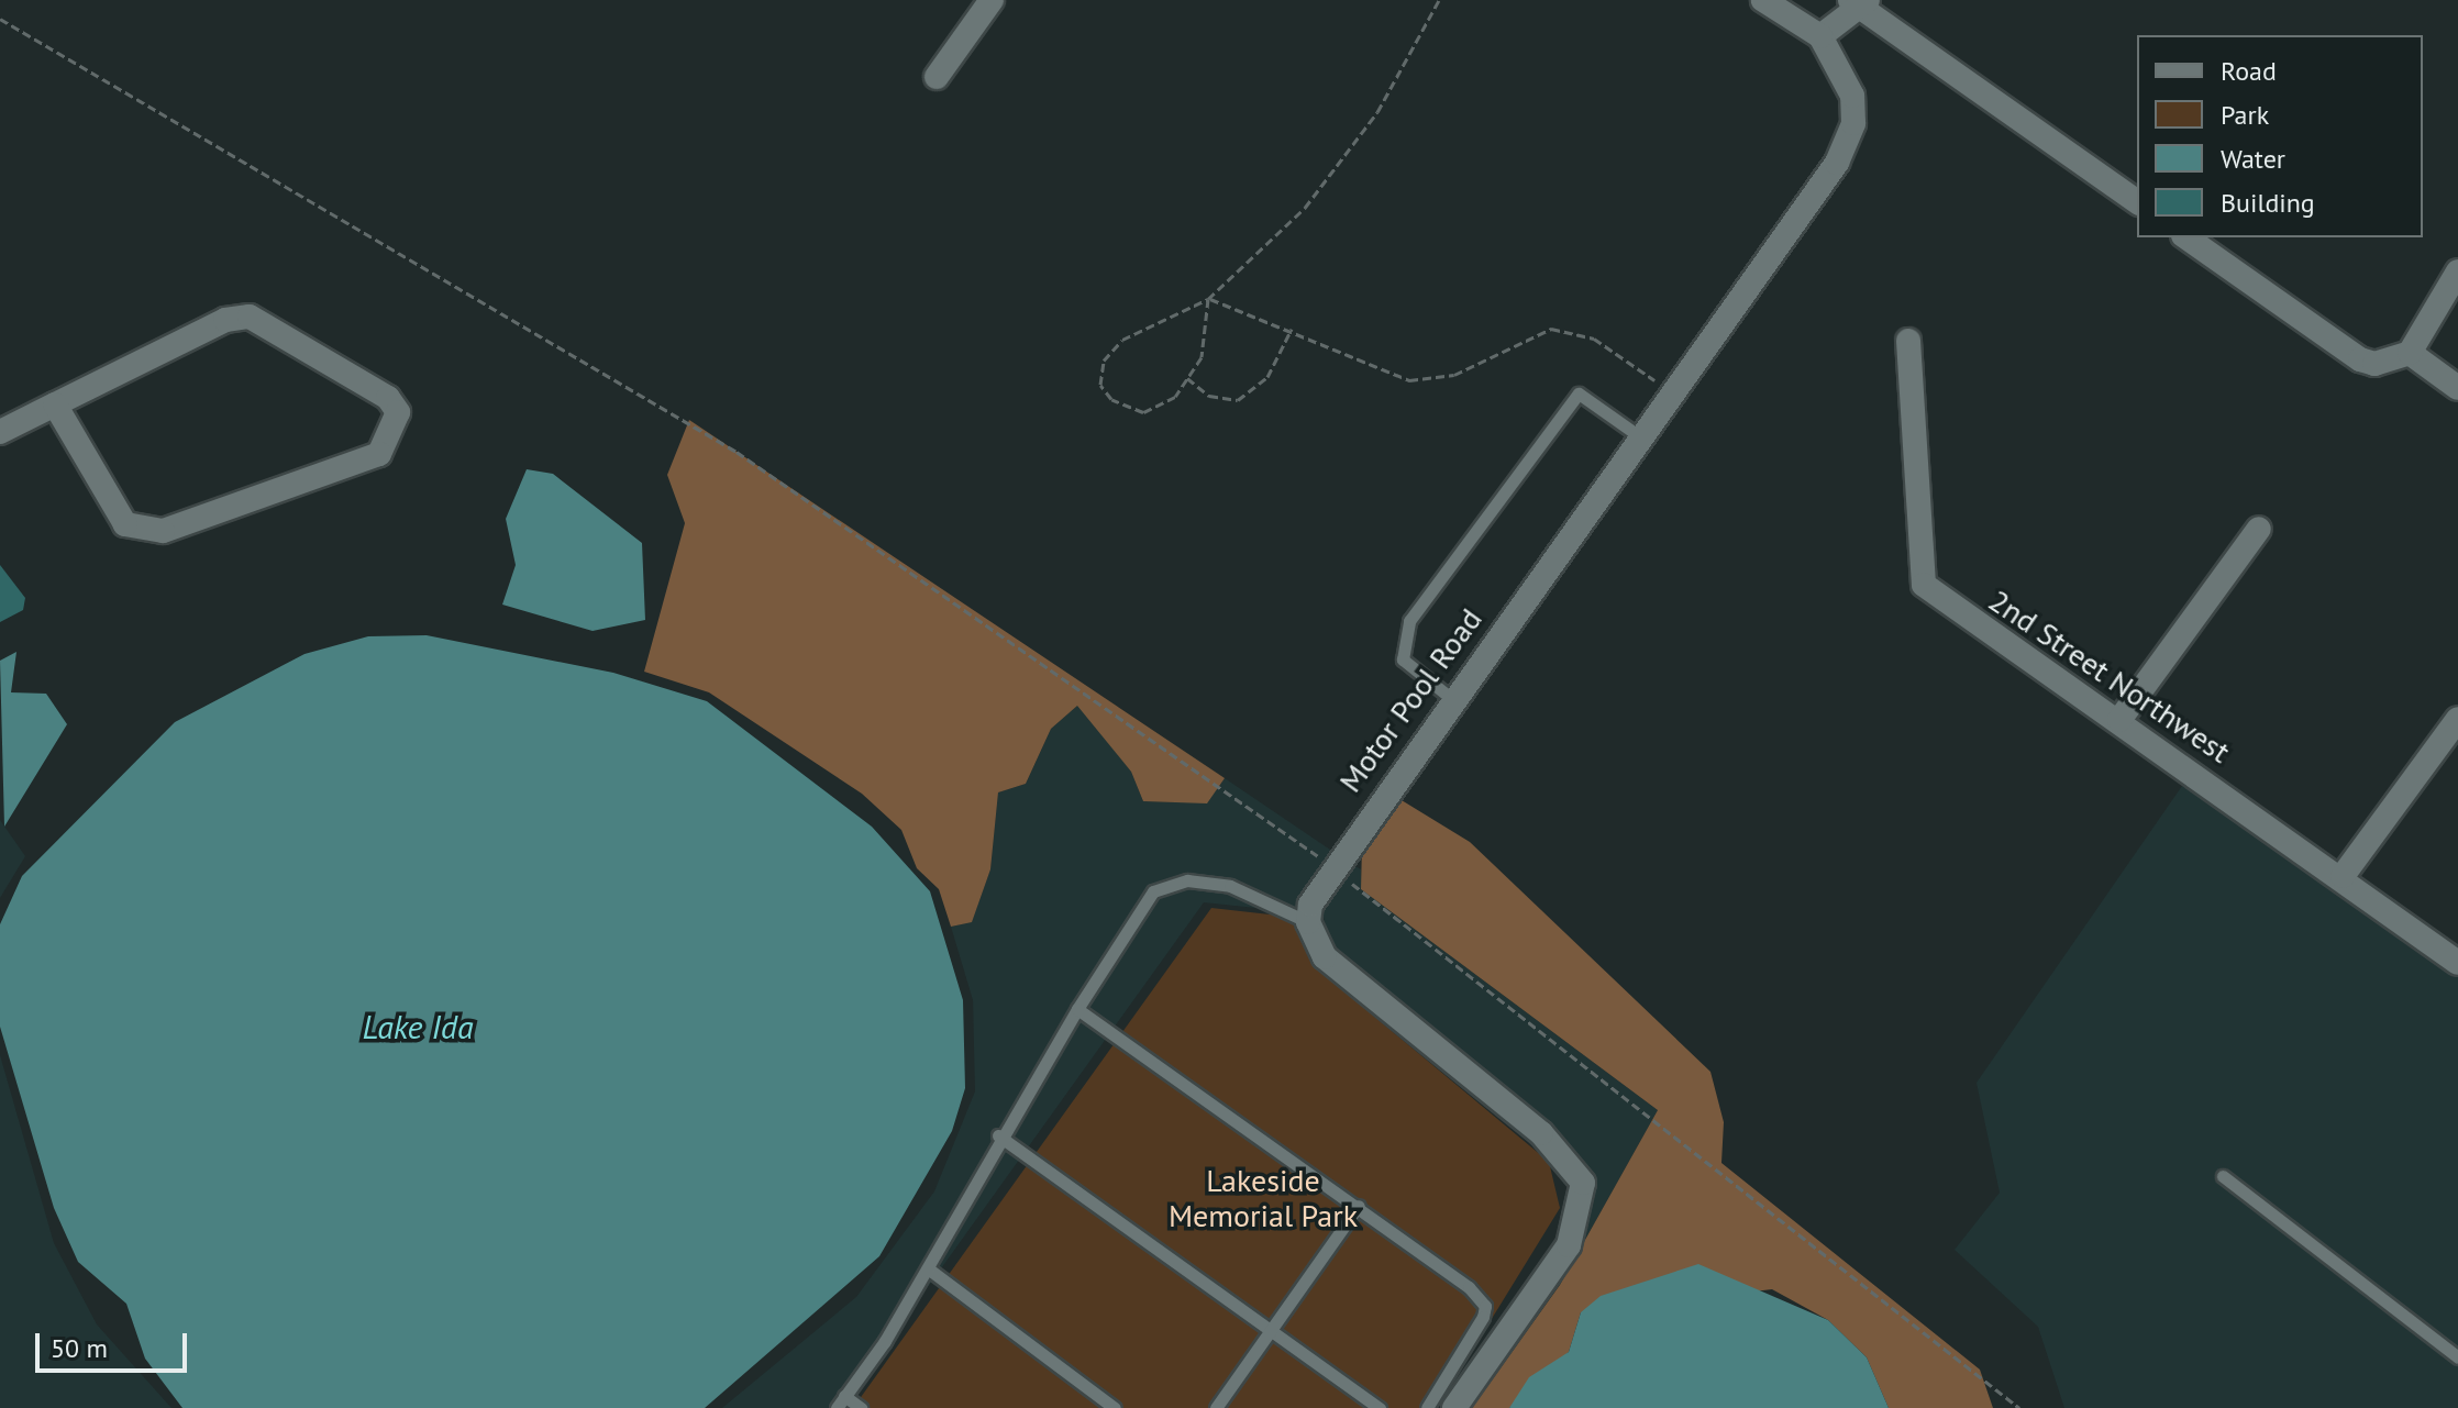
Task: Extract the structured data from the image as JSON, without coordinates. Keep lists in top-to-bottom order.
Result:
{
  "streets": {
    "street": ["2nd Street Northwest", "Motor Pool Road"]
  },
  "water": ["Lake Ida"],
  "parks": ["Lakeside Memorial Park"],
  "legend": [
    "Road",
    "Park",
    "Water",
    "Building"
  ],
  "scale_bar": "50 m"
}
